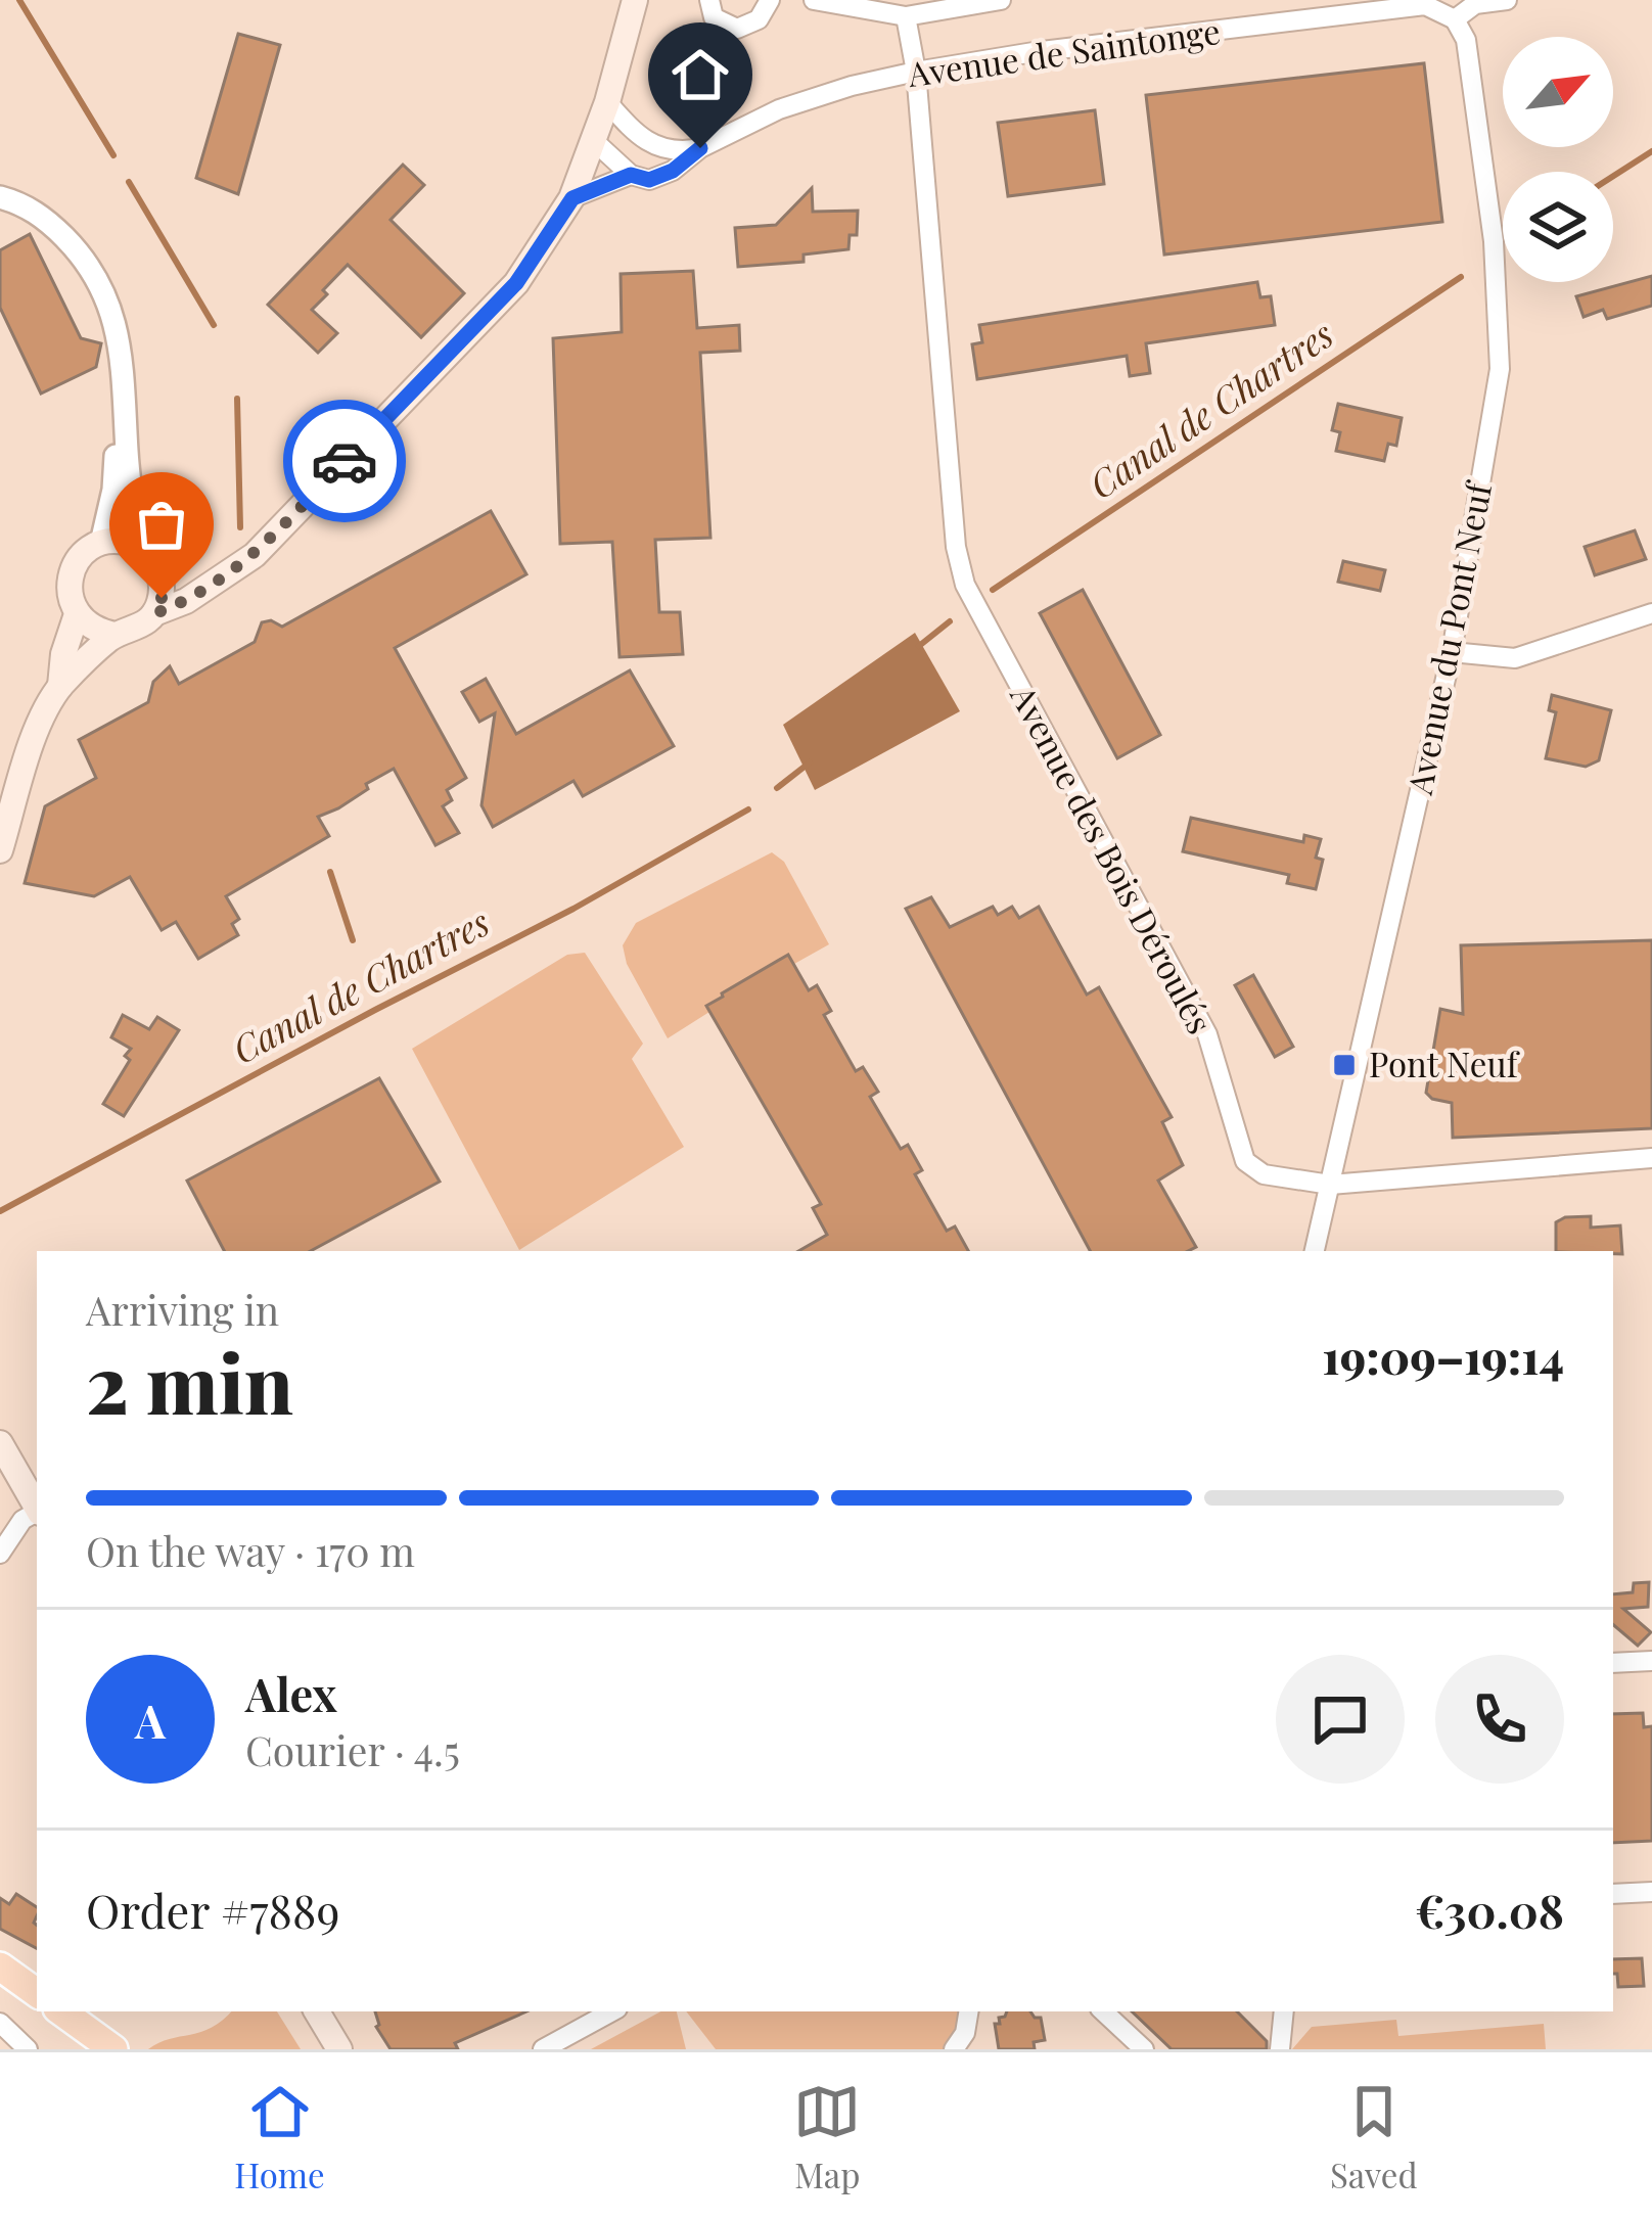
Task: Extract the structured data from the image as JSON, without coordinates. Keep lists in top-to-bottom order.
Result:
{
  "streets": {
    "street": ["Avenue de Saintonge", "Avenue du Pont Neuf", "Avenue des Bois Déroulés"]
  },
  "crossings": [
    ["Avenue de Saintonge", "Avenue du Pont Neuf"],
    ["Avenue de Saintonge", "Avenue des Bois Déroulés"],
    ["Avenue du Pont Neuf", "Avenue des Bois Déroulés"]
  ],
  "water": ["Canal de Chartres"],
  "places": {
    "transit": ["Pont Neuf"]
  },
  "north": "top right",
  "page": {
    "heading": ["2 min", "Arriving in", "19:09–19:14"],
    "panel": [
      "Alex",
      "Courier · 4.5",
      "Order #7889",
      "€30.08"
    ],
    "bar": "On the way · 170 m",
    "round": "A",
    "tabs": ["Home", "Map", "Saved"]
  }
}
